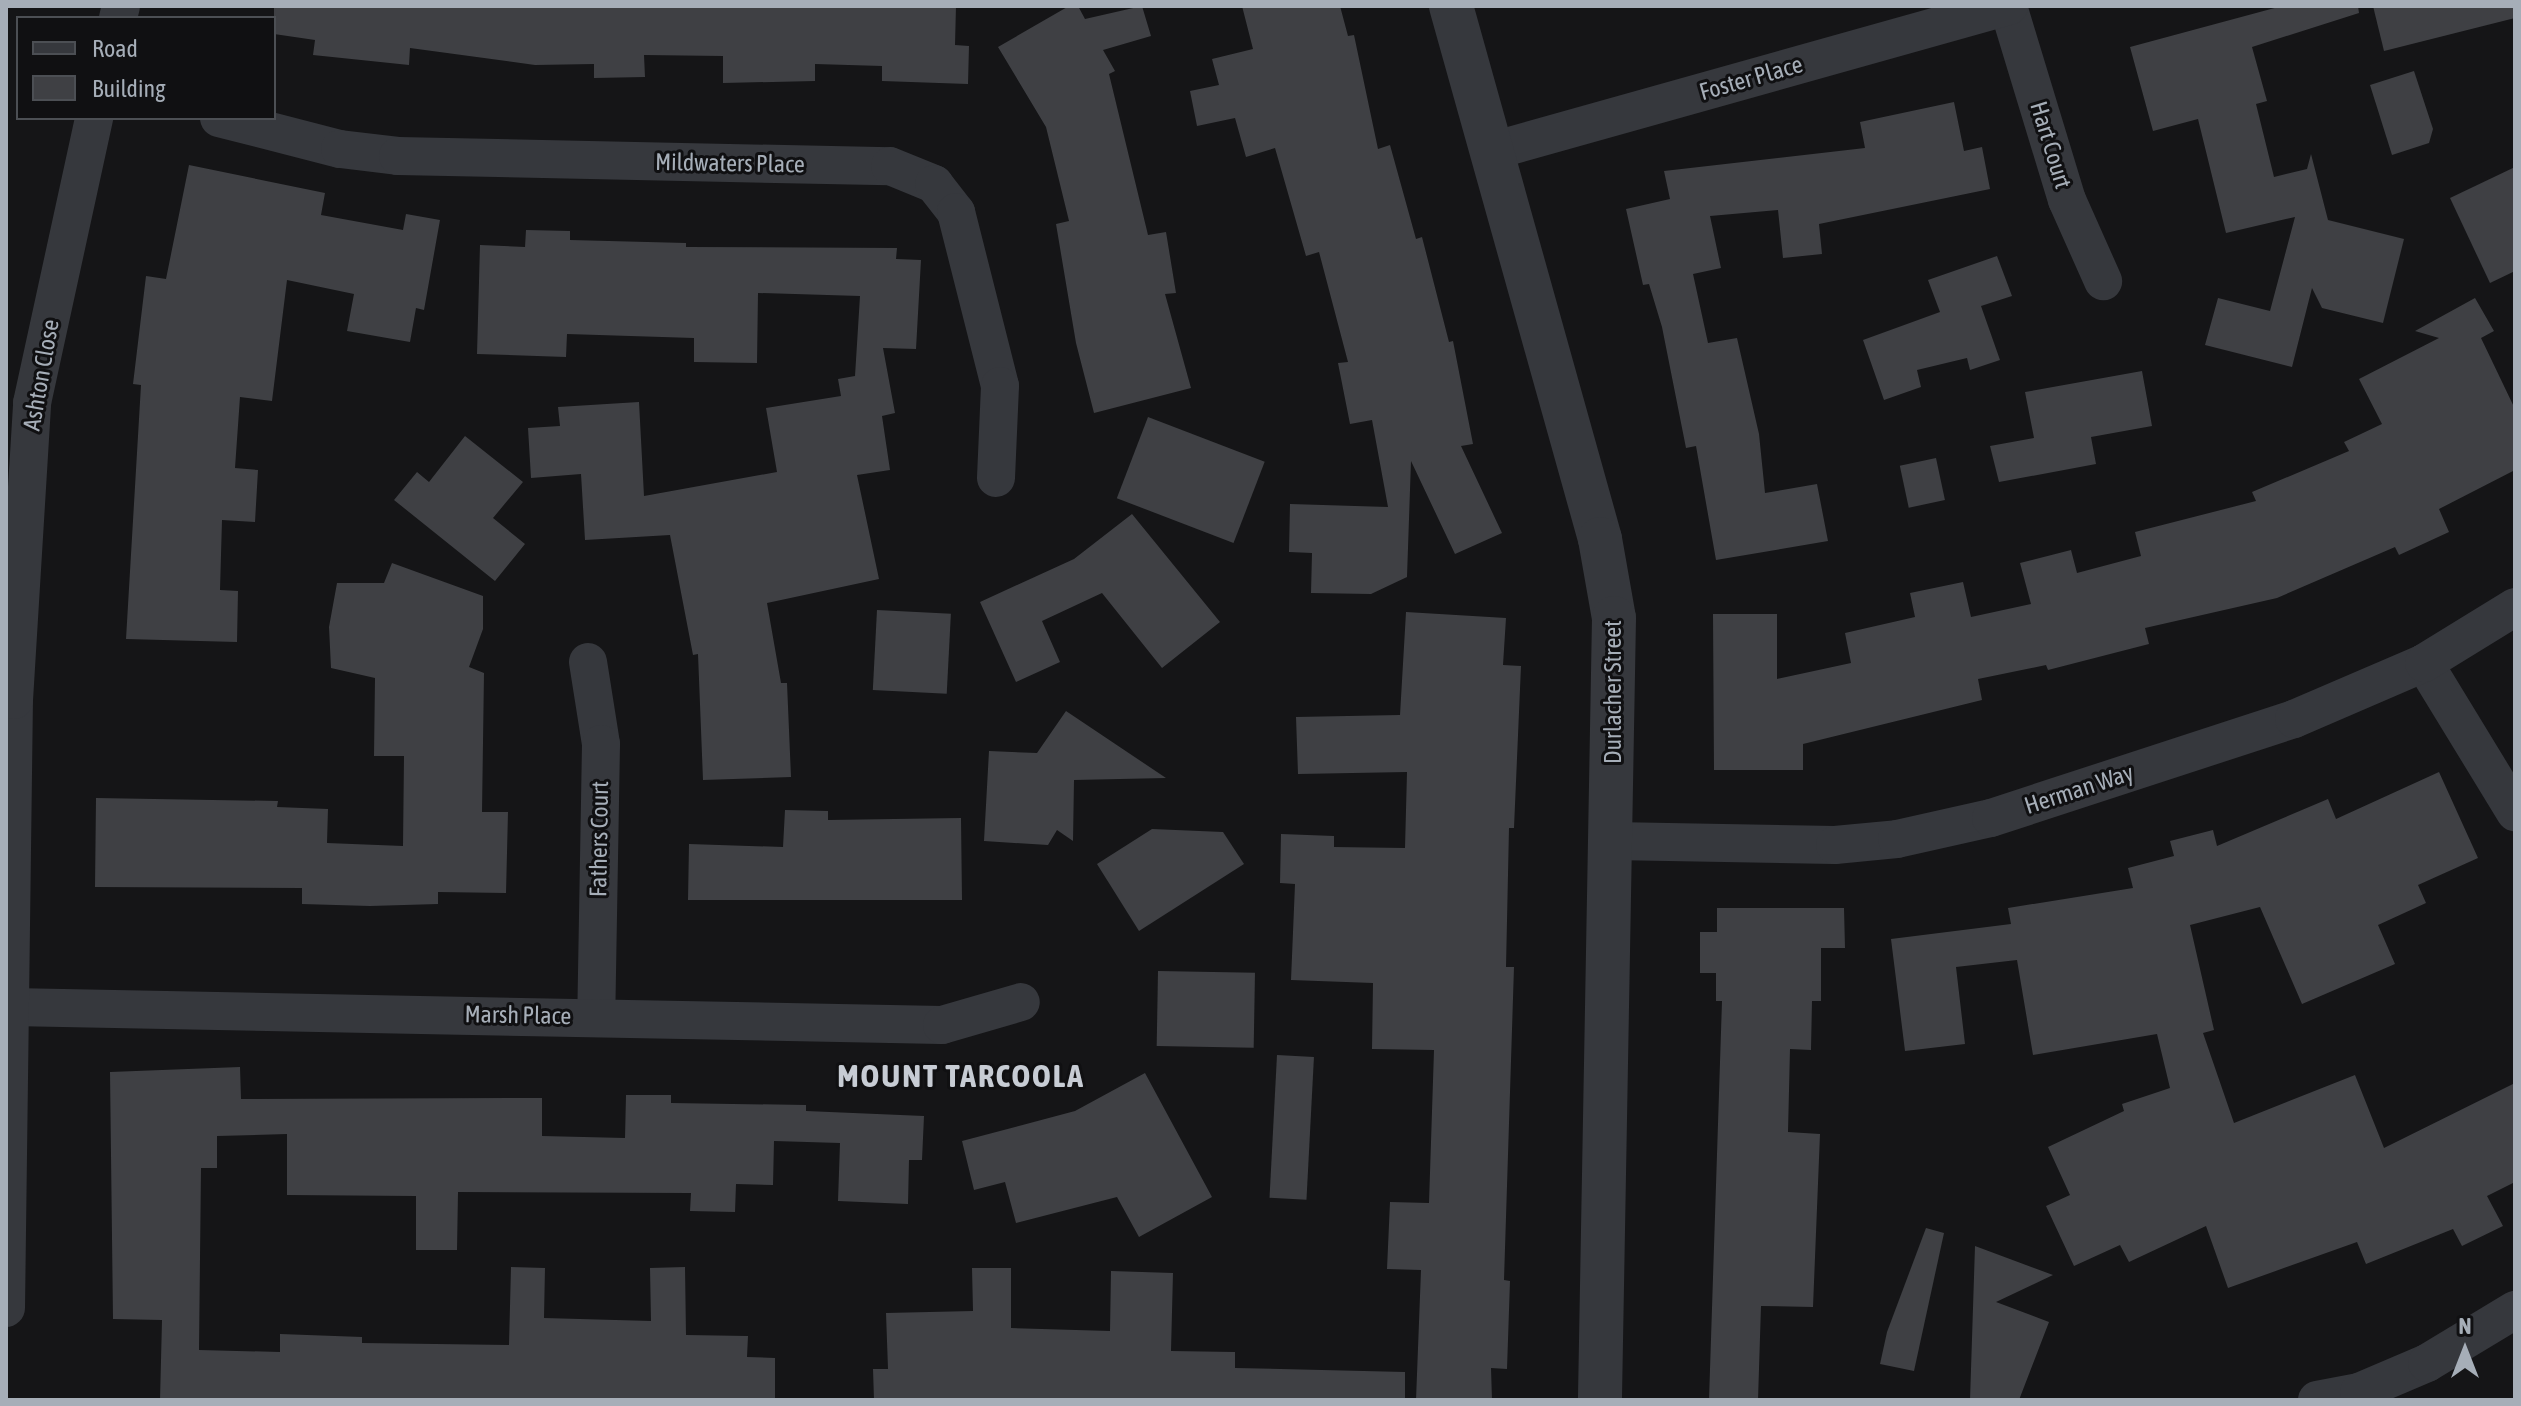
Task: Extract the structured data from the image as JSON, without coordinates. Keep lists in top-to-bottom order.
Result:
{
  "streets": {
    "street": [
      "Foster Place",
      "Hart Court",
      "Mildwaters Place",
      "Ashton Close",
      "Durlacher Street",
      "Herman Way",
      "Fathers Court",
      "Marsh Place"
    ]
  },
  "crossings": [
    ["Foster Place", "Hart Court"],
    ["Foster Place", "Durlacher Street"],
    ["Ashton Close", "Marsh Place"],
    ["Durlacher Street", "Herman Way"],
    ["Fathers Court", "Marsh Place"]
  ],
  "districts": ["MOUNT TARCOOLA"],
  "legend": ["Road", "Building"],
  "north": "top"
}
